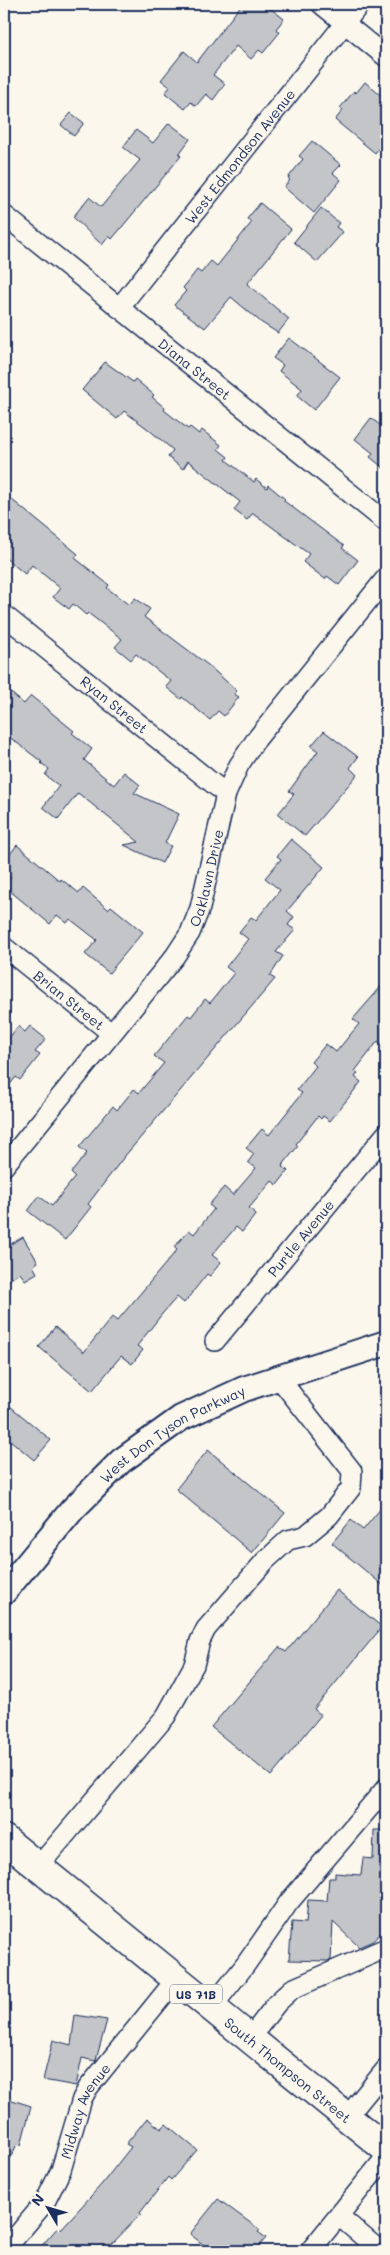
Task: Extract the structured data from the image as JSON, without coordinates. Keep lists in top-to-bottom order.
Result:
{
  "streets": {
    "highway": ["US 71B", "South Thompson Street"],
    "main road": ["West Don Tyson Parkway"],
    "street": [
      "West Edmondson Avenue",
      "Diana Street",
      "Ryan Street",
      "Oaklawn Drive",
      "Brian Street",
      "Purtle Avenue",
      "Midway Avenue"
    ]
  },
  "crossings": [
    ["West Edmondson Avenue", "Diana Street"],
    ["Ryan Street", "Oaklawn Drive"],
    ["Oaklawn Drive", "Brian Street"],
    ["South Thompson Street", "Midway Avenue"]
  ],
  "north": "top left"
}
